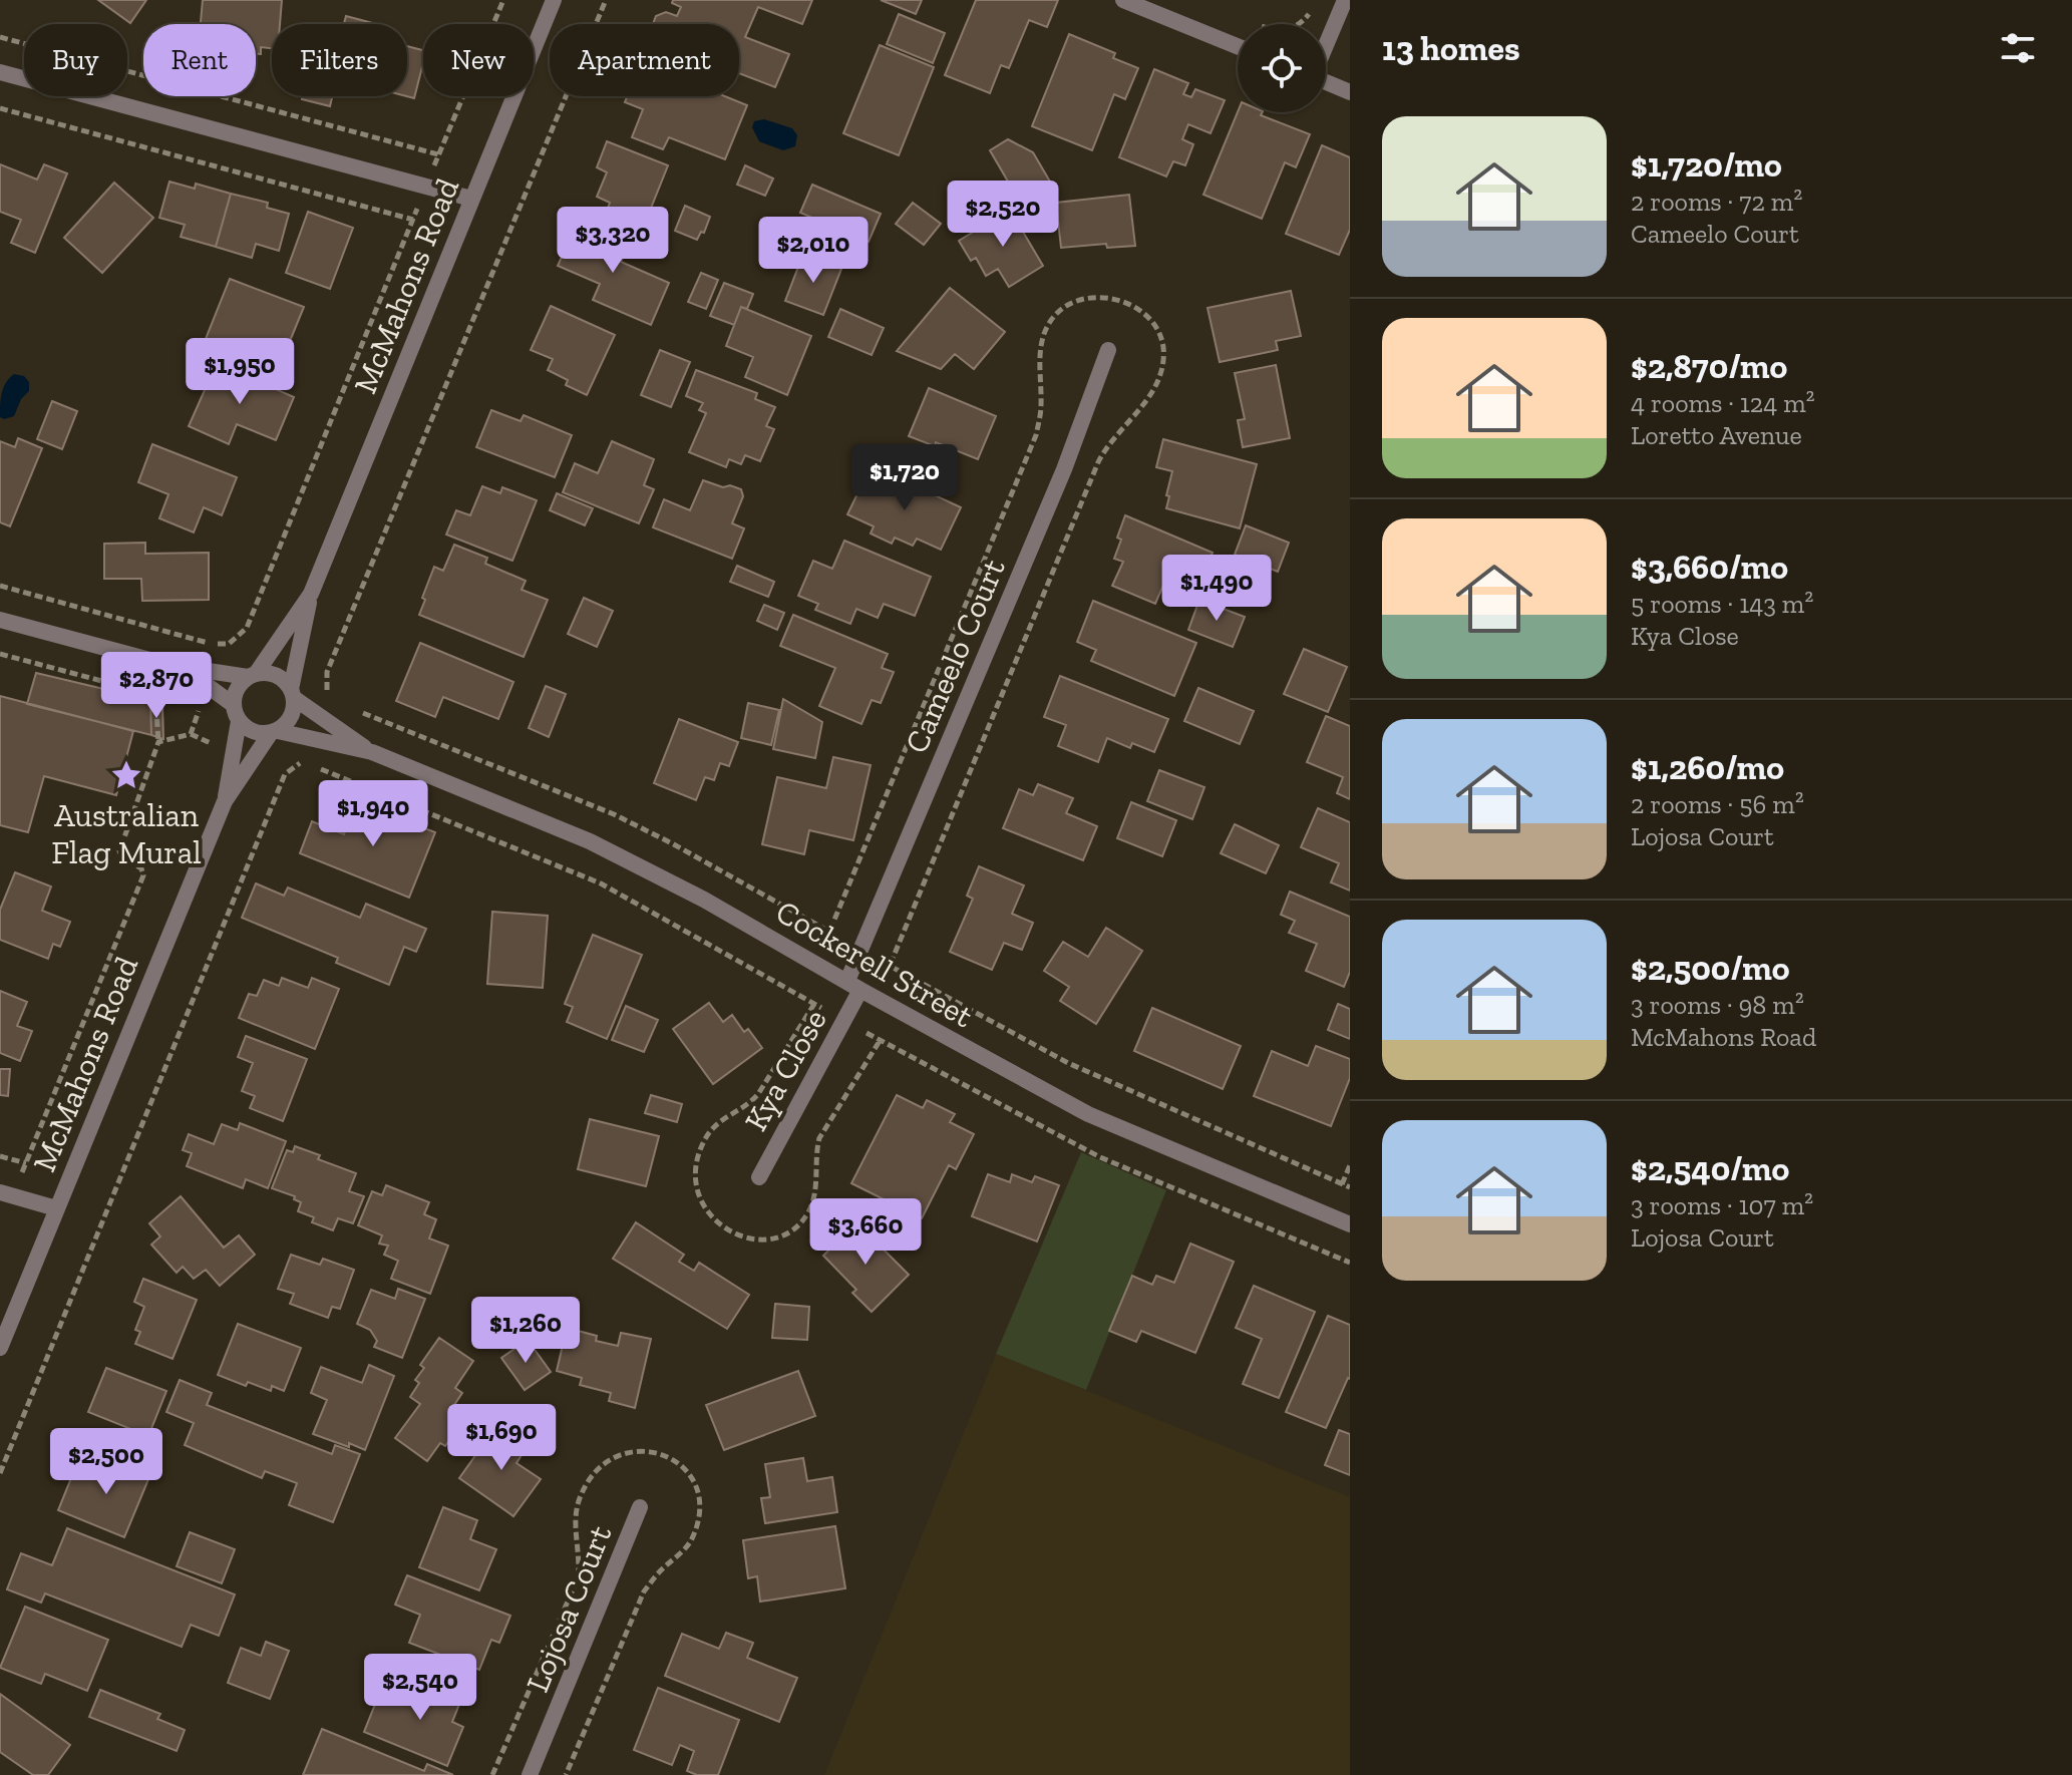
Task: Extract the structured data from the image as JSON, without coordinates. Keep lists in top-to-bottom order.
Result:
{
  "streets": {
    "street": [
      "McMahons Road",
      "Cameelo Court",
      "Cockerell Street",
      "Kya Close",
      "Lojosa Court"
    ]
  },
  "crossings": [
    ["McMahons Road", "Cockerell Street"],
    ["Cameelo Court", "Cockerell Street"],
    ["Cameelo Court", "Kya Close"],
    ["Cockerell Street", "Kya Close"]
  ],
  "places": {
    "place": ["Australian Flag Mural"]
  },
  "page": {
    "heading": "13 homes",
    "chip": [
      "Buy",
      "Rent",
      "Filters",
      "New",
      "Apartment"
    ],
    "list": [
      {
        "name": "$1,720/mo",
        "note": "2 rooms · 72 m² · Cameelo Court"
      },
      {
        "name": "$2,870/mo",
        "note": "4 rooms · 124 m² · Loretto Avenue"
      },
      {
        "name": "$3,660/mo",
        "note": "5 rooms · 143 m² · Kya Close"
      },
      {
        "name": "$1,260/mo",
        "note": "2 rooms · 56 m² · Lojosa Court"
      },
      {
        "name": "$2,500/mo",
        "note": "3 rooms · 98 m² · McMahons Road"
      },
      {
        "name": "$2,540/mo",
        "note": "3 rooms · 107 m² · Lojosa Court"
      }
    ],
    "price": [
      "$2,520",
      "$3,320",
      "$2,010",
      "$1,950",
      "$1,720",
      "$1,490",
      "$2,870",
      "$1,940",
      "$3,660",
      "$1,260",
      "$1,690",
      "$2,500",
      "$2,540"
    ]
  }
}
